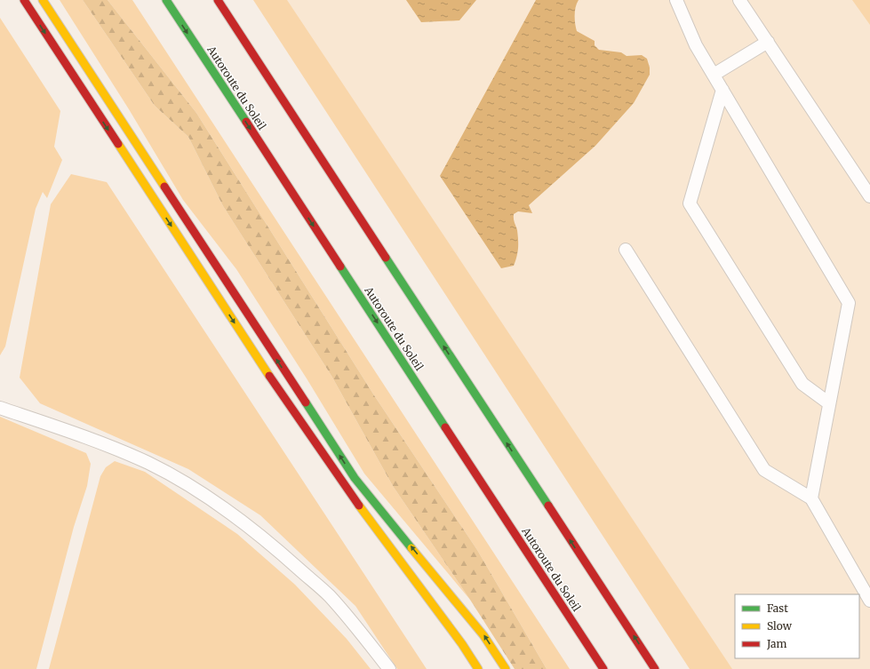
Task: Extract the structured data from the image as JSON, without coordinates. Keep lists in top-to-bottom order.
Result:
{
  "streets": {
    "main road": ["Autoroute du Soleil"]
  },
  "legend": ["Fast", "Slow", "Jam"]
}
